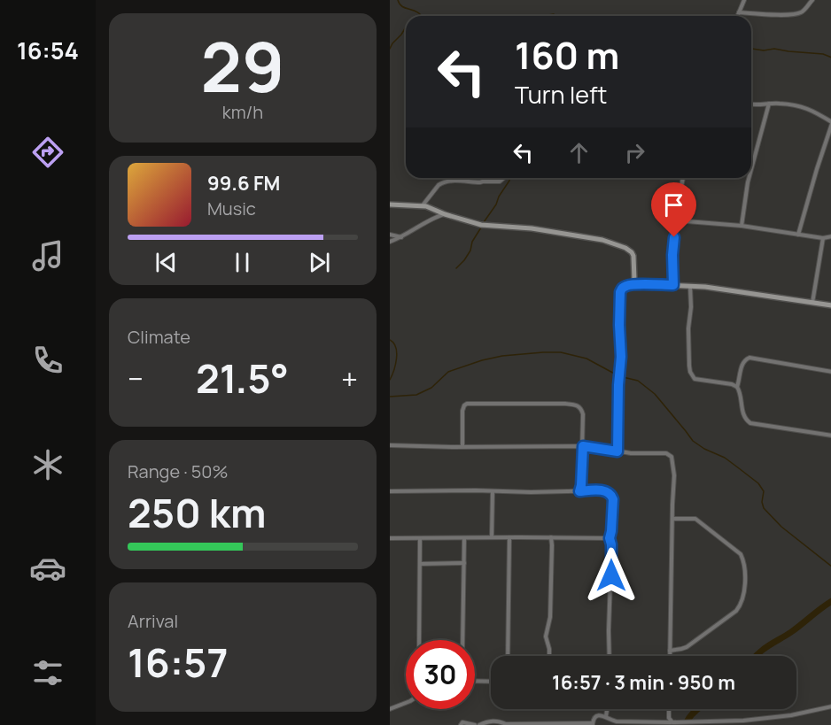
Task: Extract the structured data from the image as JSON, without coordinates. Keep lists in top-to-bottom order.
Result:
{
  "page": {
    "tabs": "16:54",
    "tile": [
      ["29", "km/h"],
      "Climate",
      ["Range · 50%", "250 km"],
      ["Arrival", "16:57"]
    ],
    "turn": ["160 m", "Turn left"],
    "song": ["99.6 FM", "Music"],
    "heat": ["−", "21.5°", "+"],
    "limit": "30",
    "trip": "16:57 · 3 min · 950 m"
  }
}
